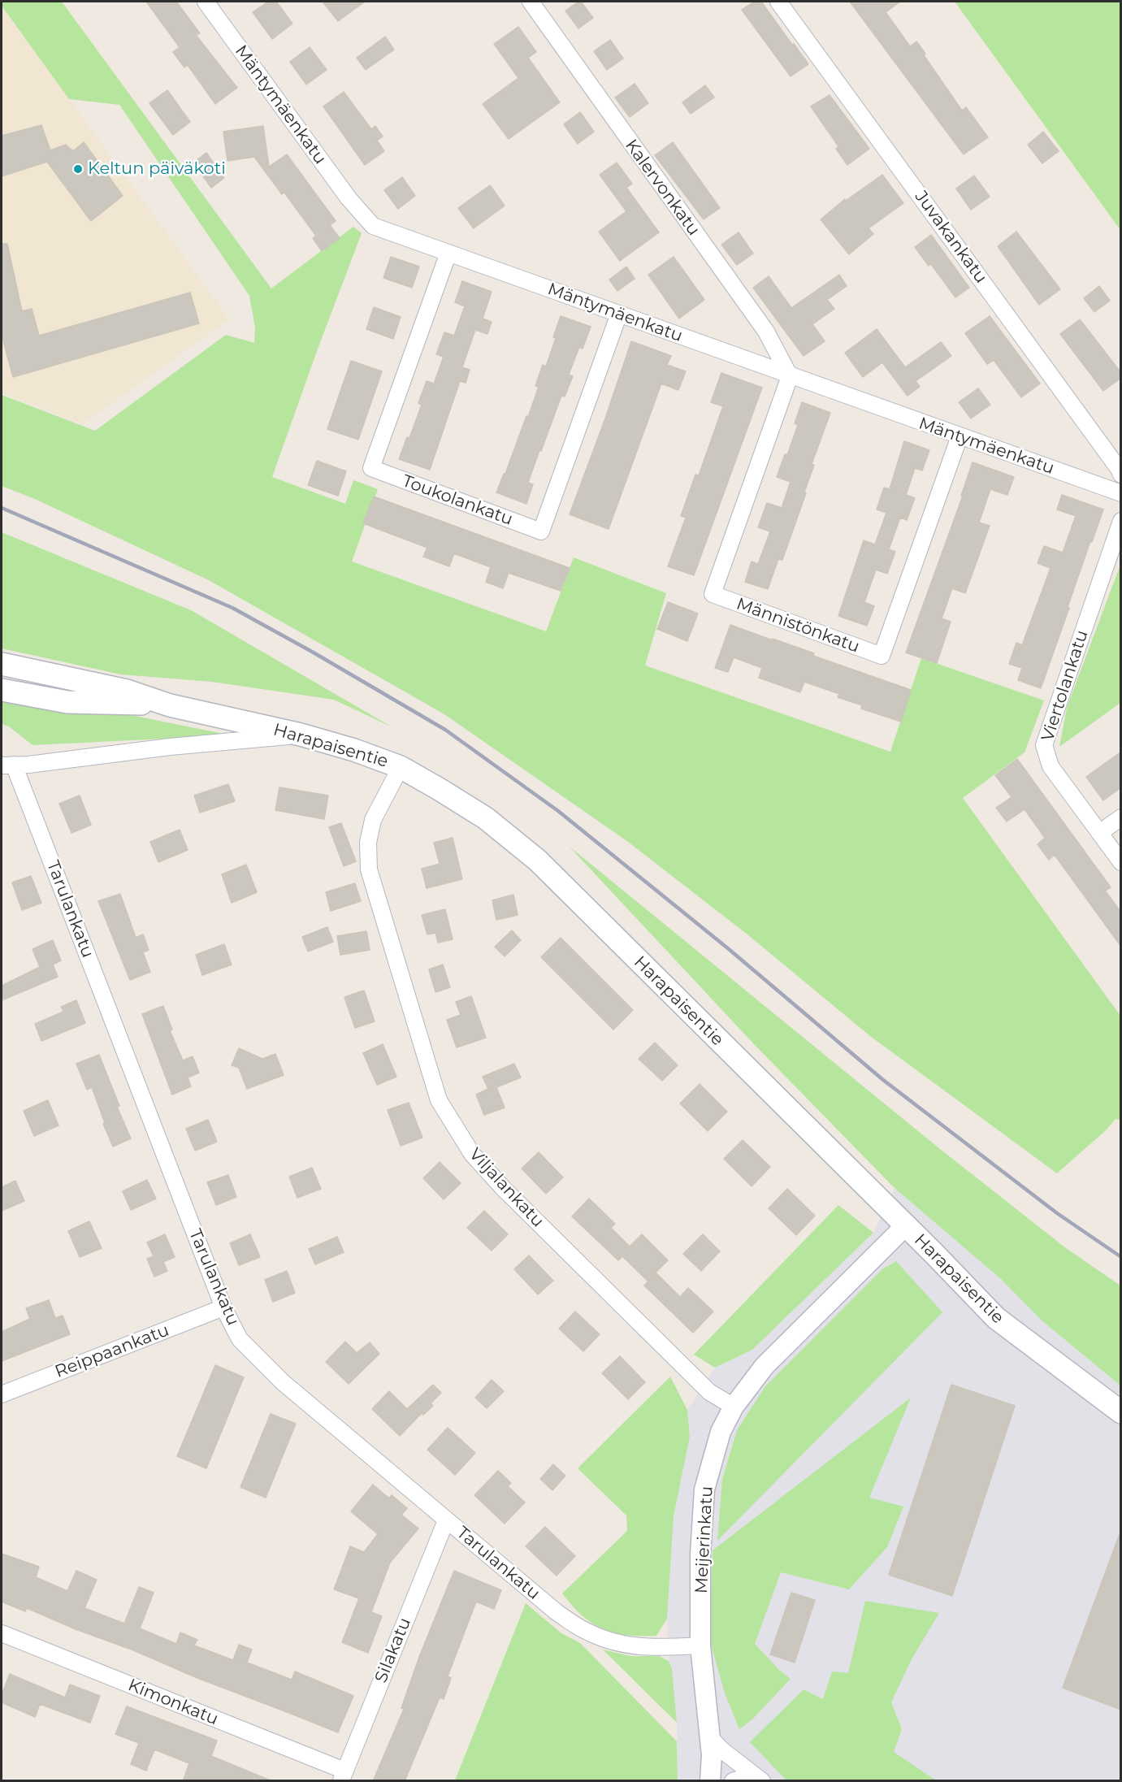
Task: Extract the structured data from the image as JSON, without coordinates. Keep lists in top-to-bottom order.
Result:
{
  "streets": {
    "main road": ["Harapaisentie"],
    "street": [
      "Mäntymäenkatu",
      "Kalervonkatu",
      "Juvakankatu",
      "Toukolankatu",
      "Männistönkatu",
      "Viertolankatu",
      "Tarulankatu",
      "Viljalankatu",
      "Reippaankatu",
      "Meijerinkatu",
      "Silakatu",
      "Kimonkatu"
    ]
  },
  "crossings": [
    ["Mäntymäenkatu", "Kalervonkatu"],
    ["Mäntymäenkatu", "Toukolankatu"],
    ["Mäntymäenkatu", "Männistönkatu"],
    ["Kalervonkatu", "Männistönkatu"],
    ["Harapaisentie", "Viljalankatu"],
    ["Harapaisentie", "Meijerinkatu"],
    ["Tarulankatu", "Reippaankatu"],
    ["Tarulankatu", "Meijerinkatu"],
    ["Tarulankatu", "Silakatu"],
    ["Viljalankatu", "Meijerinkatu"],
    ["Silakatu", "Kimonkatu"]
  ],
  "places": ["Keltun päiväkoti"]
}
